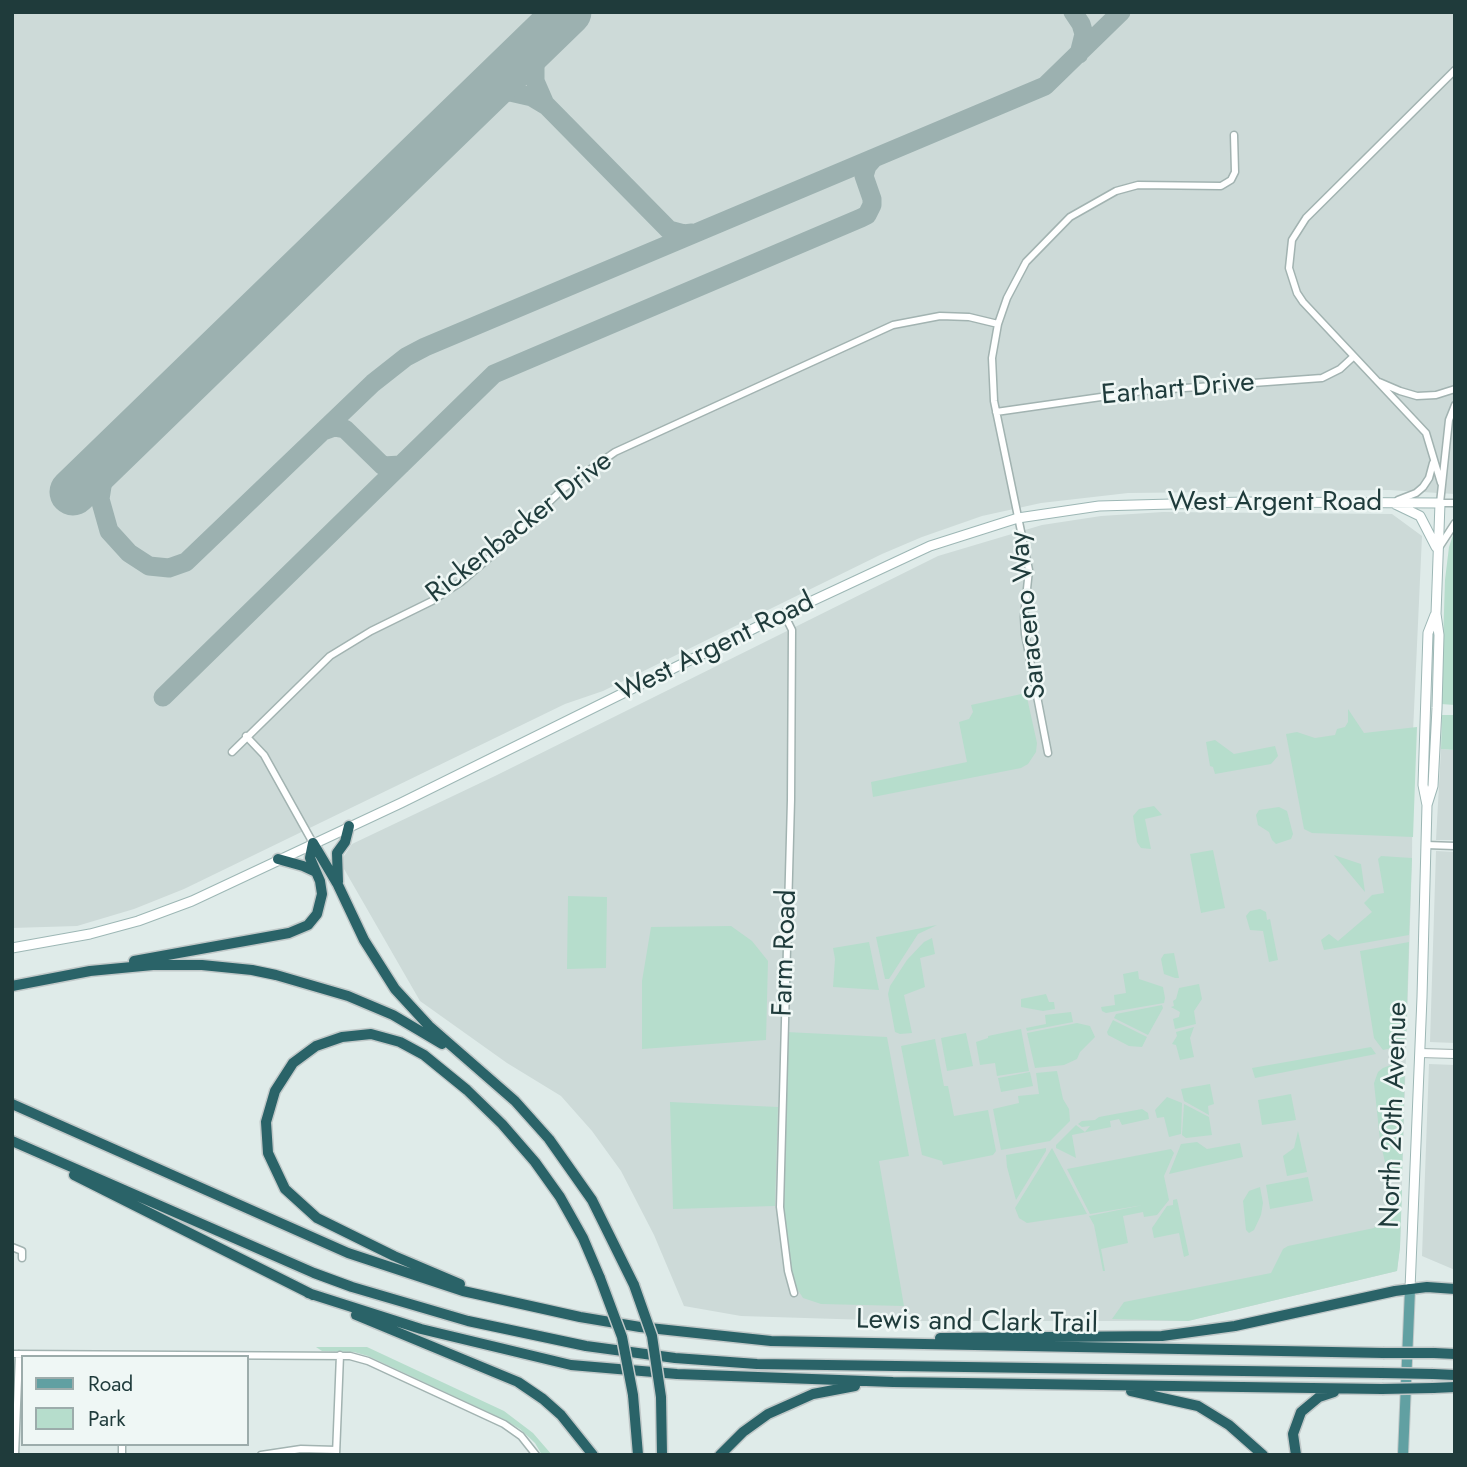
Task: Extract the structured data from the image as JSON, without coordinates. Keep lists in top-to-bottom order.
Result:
{
  "streets": {
    "highway": ["Lewis and Clark Trail"],
    "main road": ["West Argent Road", "North 20th Avenue"],
    "street": [
      "Earhart Drive",
      "Rickenbacker Drive",
      "Saraceno Way",
      "Farm Road"
    ]
  },
  "crossings": [
    ["Earhart Drive", "Saraceno Way"],
    ["West Argent Road", "Saraceno Way"],
    ["West Argent Road", "Farm Road"],
    ["West Argent Road", "North 20th Avenue"],
    ["Rickenbacker Drive", "Saraceno Way"]
  ],
  "legend": ["Road", "Park"]
}
